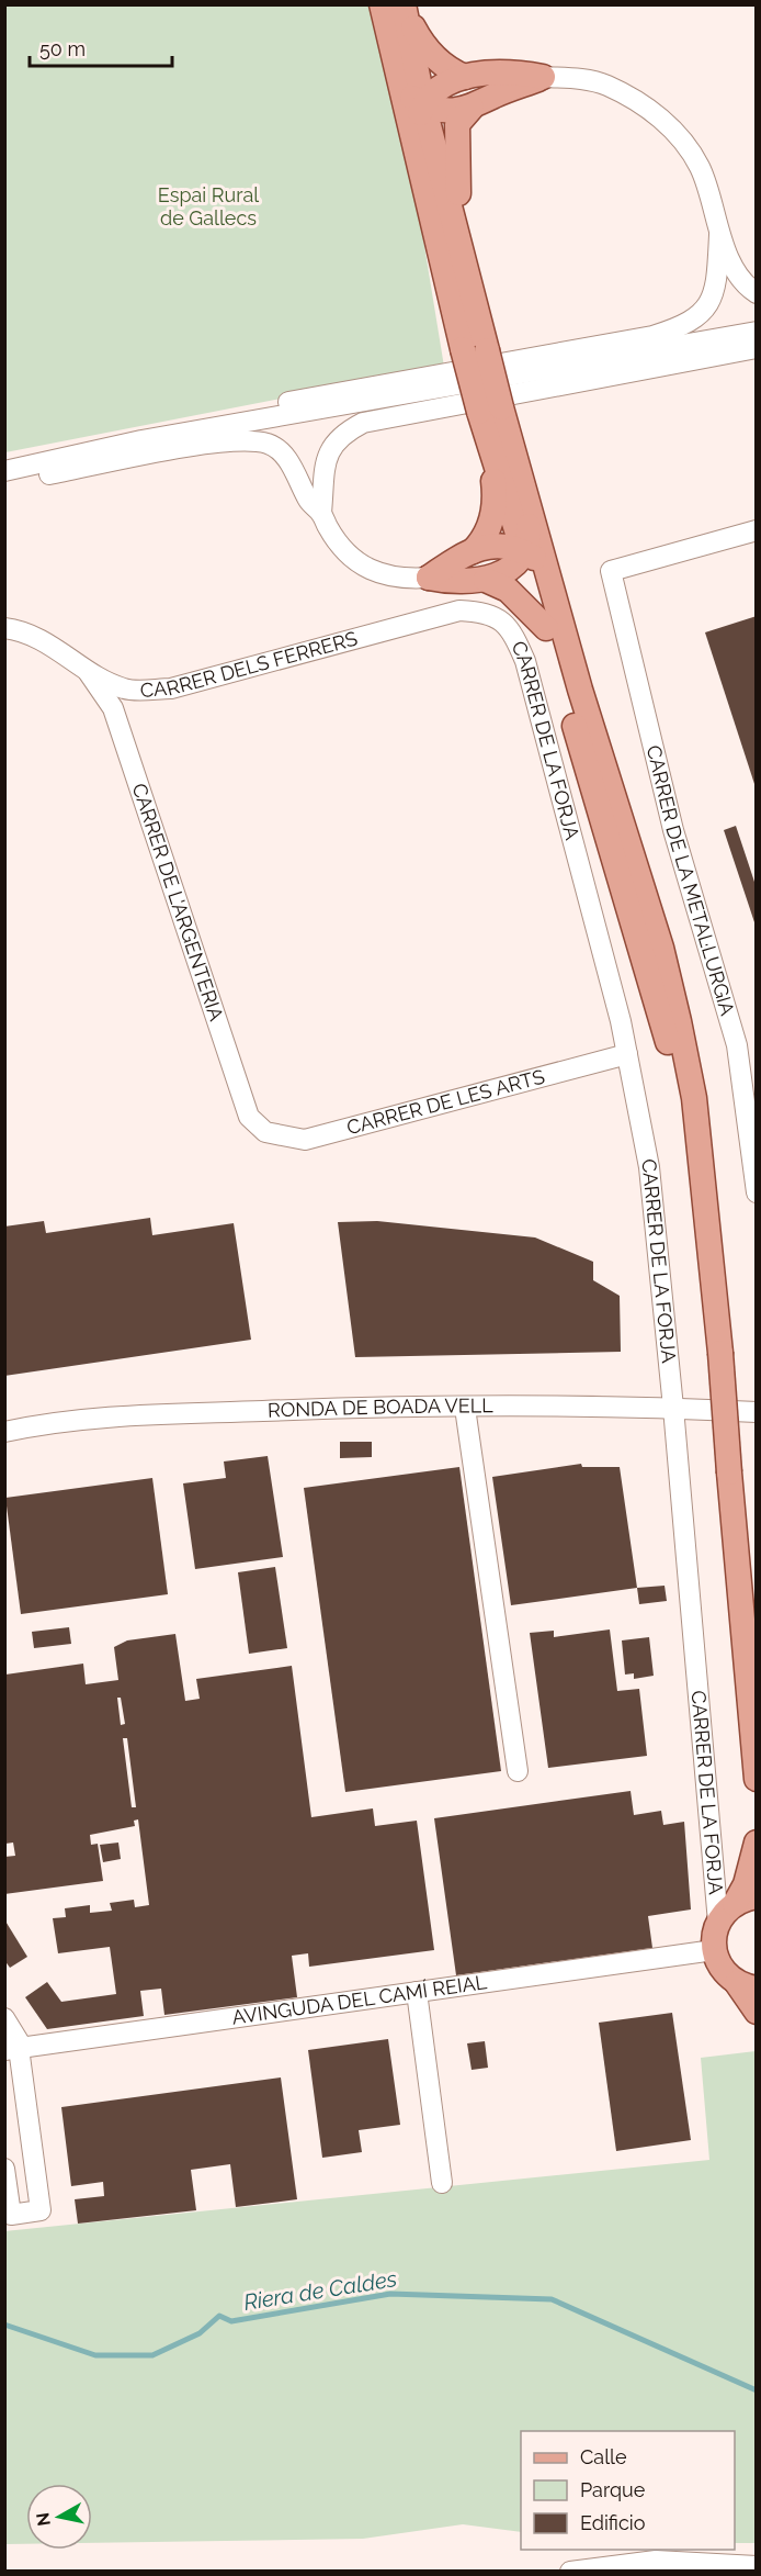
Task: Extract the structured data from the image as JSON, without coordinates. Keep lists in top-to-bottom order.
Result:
{
  "streets": {
    "street": [
      "CARRER DELS FERRERS",
      "CARRER DE LA FORJA",
      "CARRER DE LA METAL·LURGIA",
      "CARRER DE L'ARGENTERIA",
      "CARRER DE LES ARTS",
      "RONDA DE BOADA VELL",
      "AVINGUDA DEL CAMÍ REIAL"
    ]
  },
  "crossings": [
    ["CARRER DELS FERRERS", "CARRER DE LA FORJA"],
    ["CARRER DELS FERRERS", "CARRER DE L'ARGENTERIA"],
    ["CARRER DE LA FORJA", "CARRER DE LES ARTS"],
    ["CARRER DE LA FORJA", "RONDA DE BOADA VELL"],
    ["CARRER DE L'ARGENTERIA", "CARRER DE LES ARTS"]
  ],
  "water": ["Riera de Caldes"],
  "parks": ["Espai Rural de Gallecs"],
  "legend": ["Calle", "Parque", "Edificio"],
  "scale_bar": "50 m",
  "north": "left"
}
